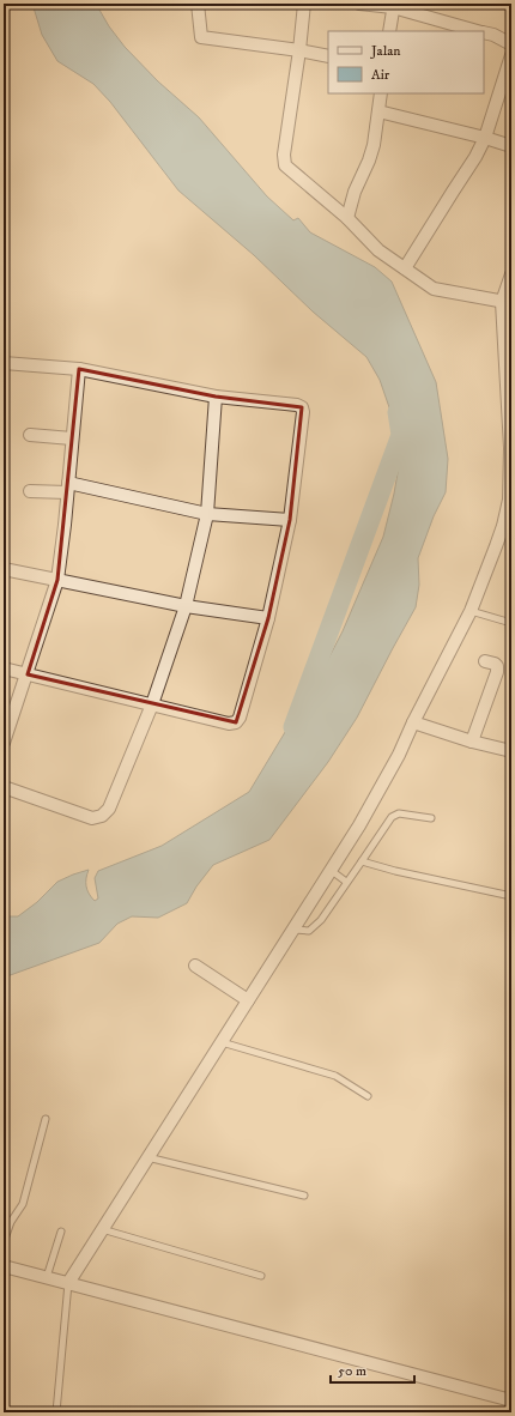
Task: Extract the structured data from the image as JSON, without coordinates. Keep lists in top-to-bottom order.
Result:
{
  "legend": ["Jalan", "Air"],
  "scale_bar": "50 m"
}
